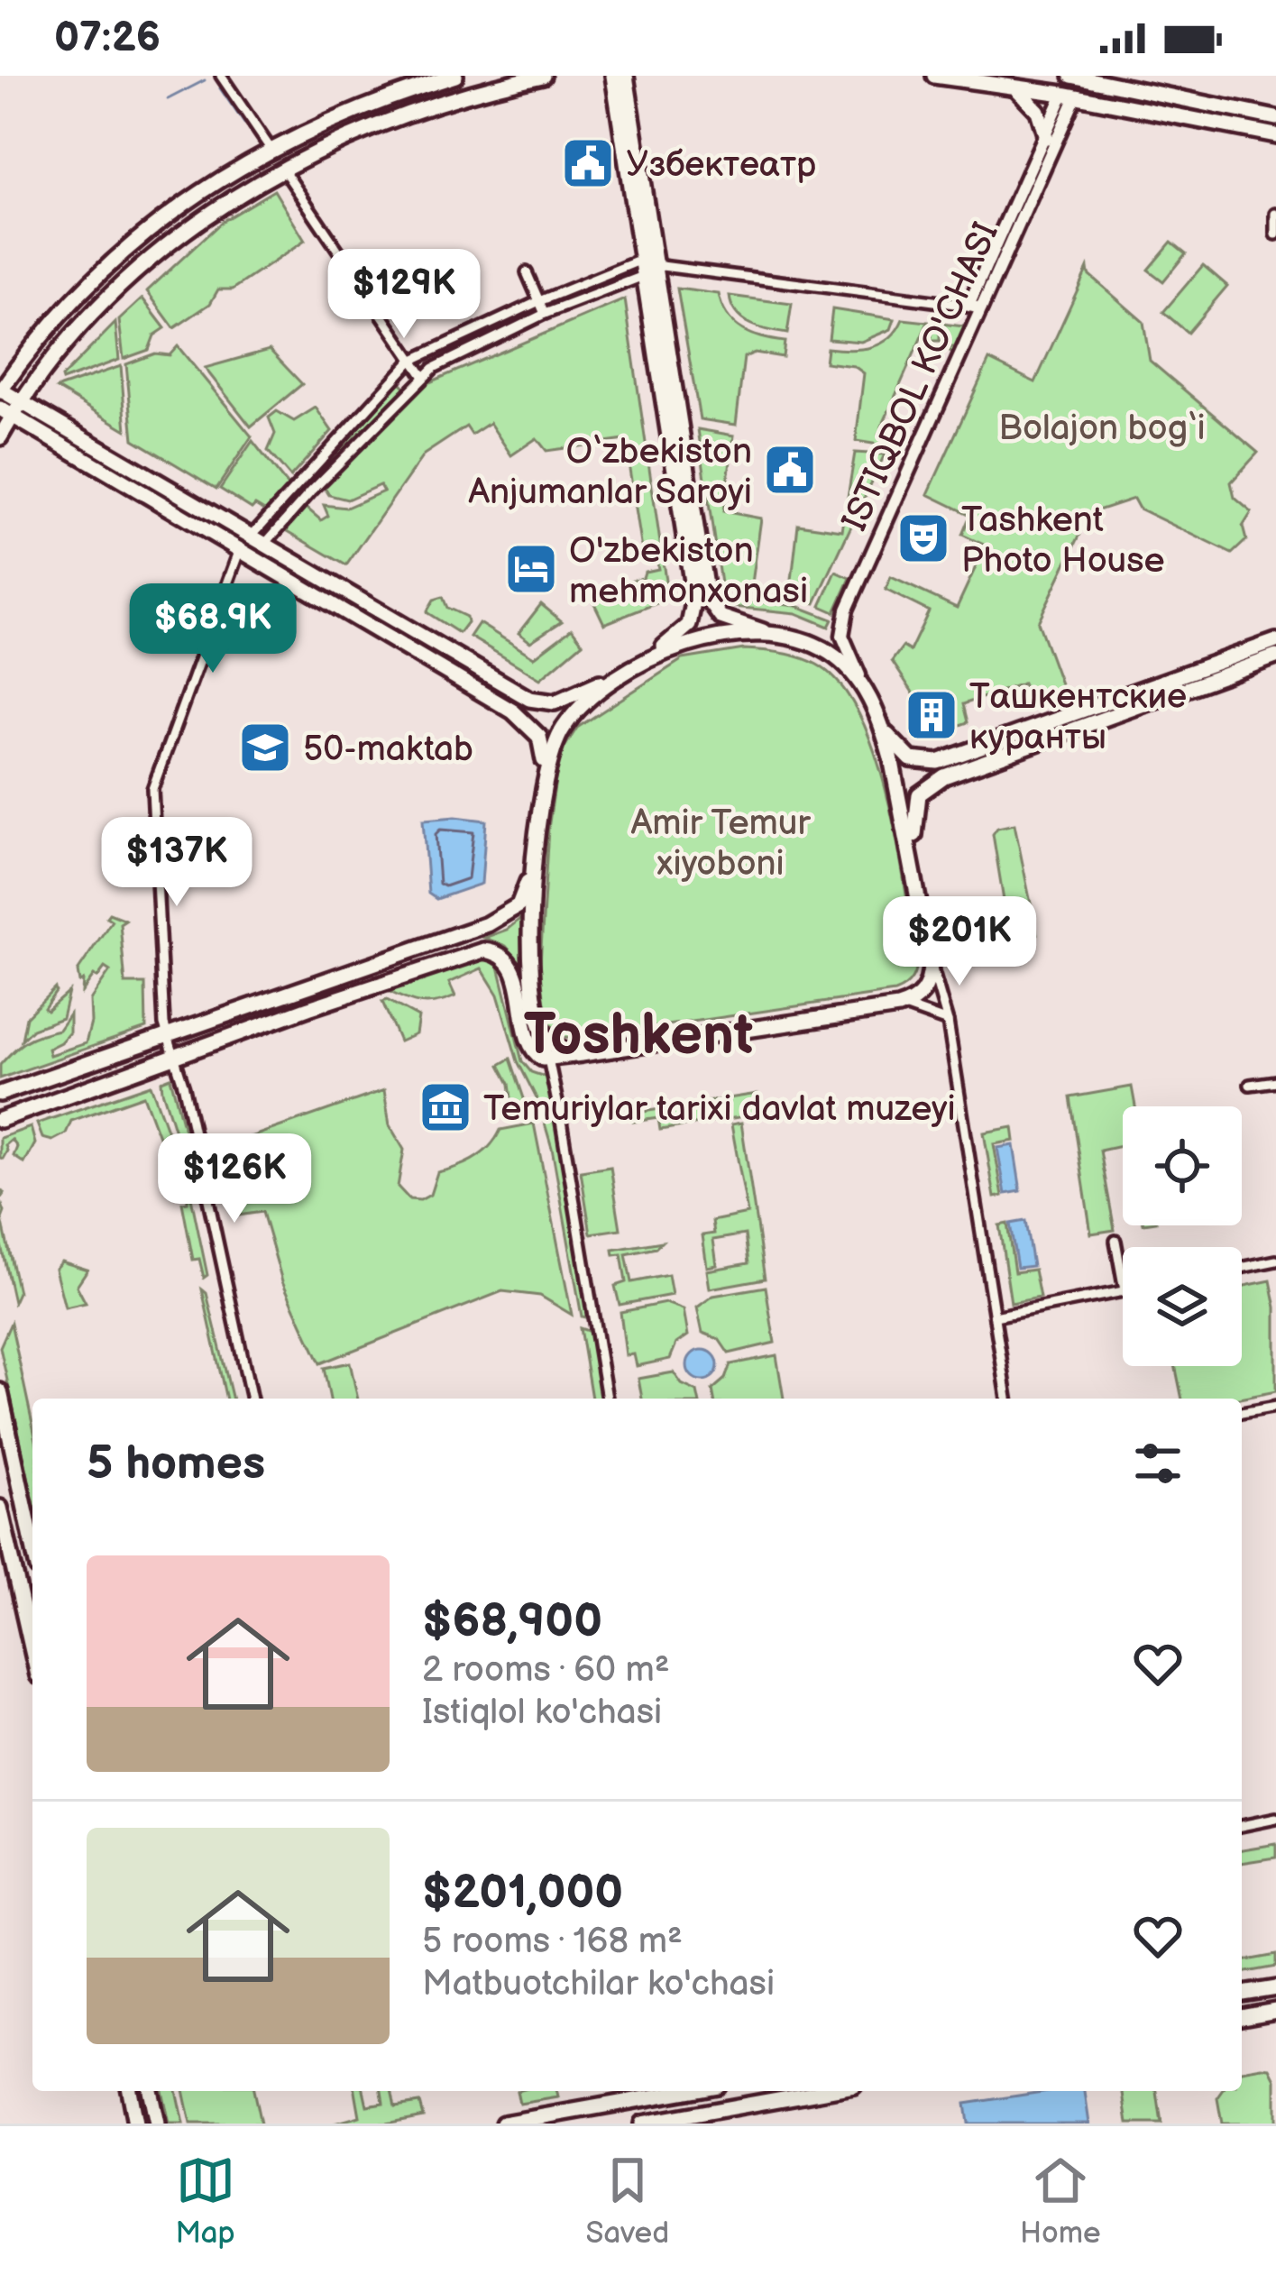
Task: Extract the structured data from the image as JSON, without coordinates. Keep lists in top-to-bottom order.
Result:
{
  "streets": {
    "main road": ["ISTIQBOL KO'CHASI"]
  },
  "districts": ["Toshkent"],
  "parks": ["Bolajon bog‘i", "Amir Temur xiyoboni"],
  "places": {
    "public building": ["Узбектеатр", "O‘zbekiston Anjumanlar Saroyi"],
    "theatre": ["Tashkent Photo House"],
    "hotel": ["O'zbekiston mehmonxonasi"],
    "building": ["Ташкентские куранты"],
    "school or university": ["50-maktab"],
    "museum": ["Temuriylar tarixi davlat muzeyi"]
  },
  "page": {
    "status": "07:26",
    "price": [
      "$129K",
      "$68.9K",
      "$137K",
      "$201K",
      "$126K"
    ],
    "heading": "5 homes",
    "list": [
      {
        "name": "$68,900",
        "note": "2 rooms · 60 m² · Istiqlol ko'chasi"
      },
      {
        "name": "$201,000",
        "note": "5 rooms · 168 m² · Matbuotchilar ko'chasi"
      }
    ],
    "tabs": ["Map", "Saved", "Home"]
  }
}
